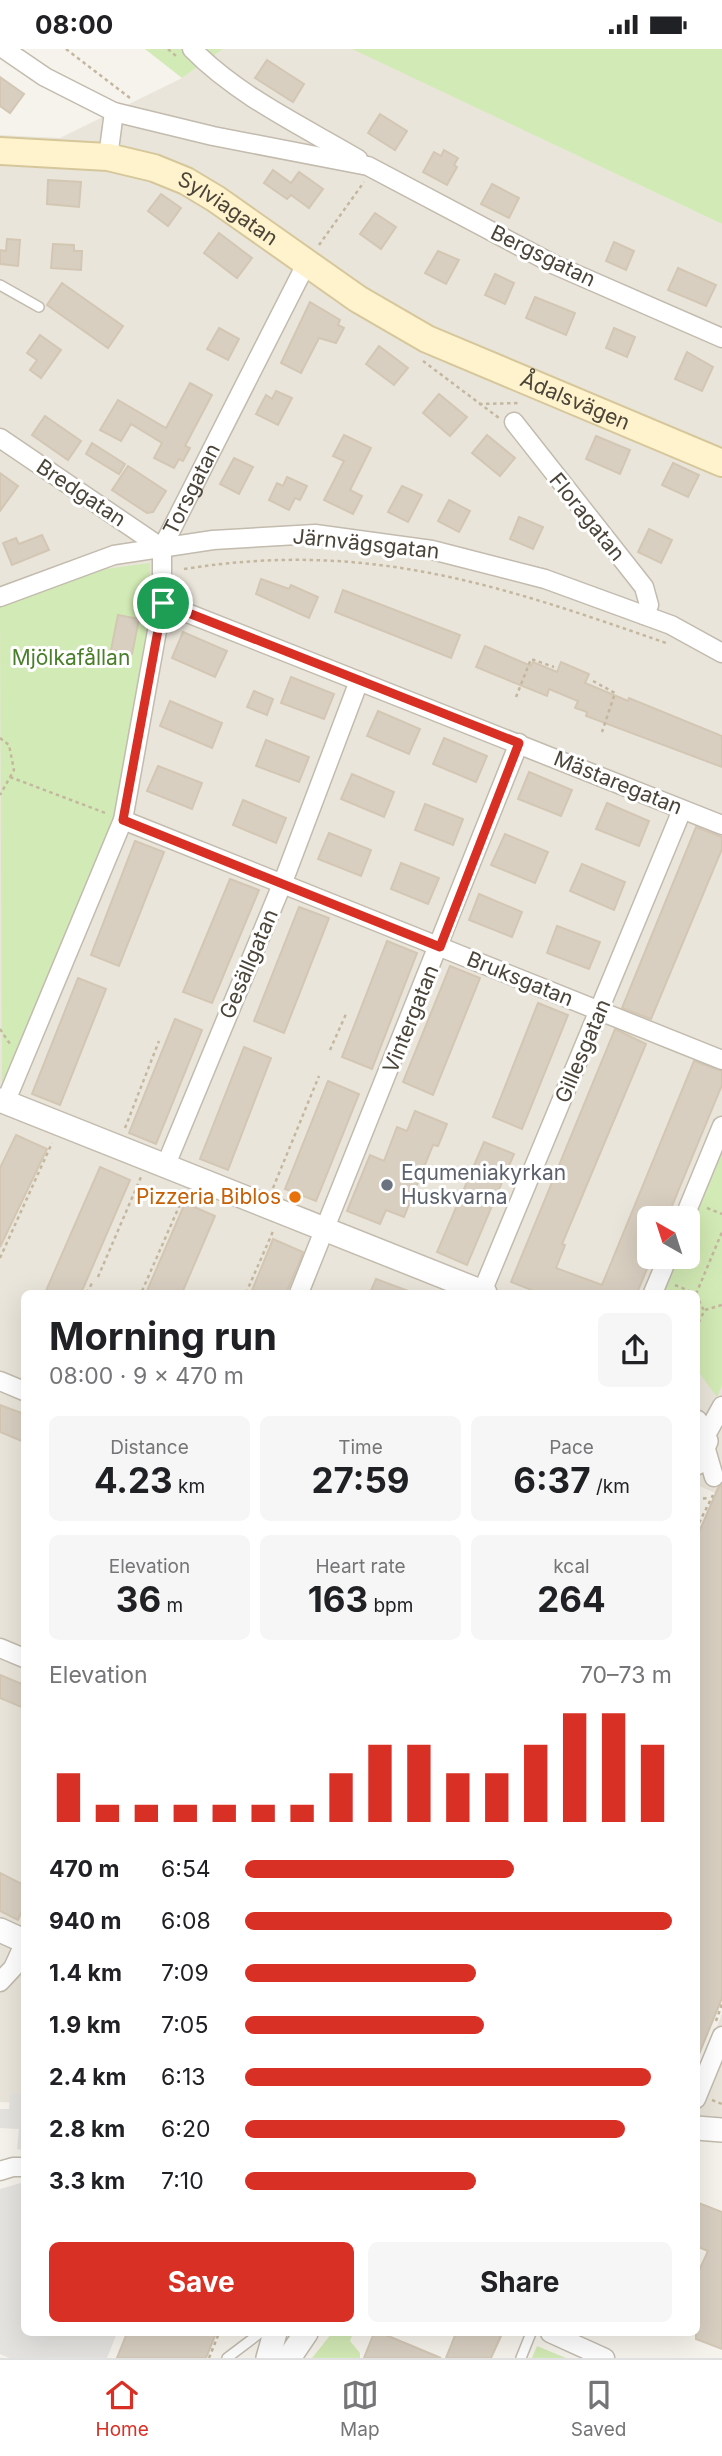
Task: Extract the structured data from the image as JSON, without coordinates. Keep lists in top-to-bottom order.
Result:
{
  "streets": {
    "main road": ["Sylviagatan", "Ådalsvägen"],
    "street": [
      "Bergsgatan",
      "Torsgatan",
      "Bredgatan",
      "Floragatan",
      "Järnvägsgatan",
      "Mästaregatan",
      "Gesällgatan",
      "Bruksgatan",
      "Vintergatan",
      "Gillesgatan"
    ]
  },
  "crossings": [
    ["Sylviagatan", "Ådalsvägen"],
    ["Sylviagatan", "Torsgatan"],
    ["Torsgatan", "Bredgatan"],
    ["Torsgatan", "Järnvägsgatan"],
    ["Torsgatan", "Mästaregatan"],
    ["Torsgatan", "Bruksgatan"],
    ["Bredgatan", "Järnvägsgatan"],
    ["Floragatan", "Järnvägsgatan"],
    ["Mästaregatan", "Gesällgatan"],
    ["Mästaregatan", "Vintergatan"],
    ["Mästaregatan", "Gillesgatan"],
    ["Gesällgatan", "Bruksgatan"],
    ["Bruksgatan", "Vintergatan"],
    ["Bruksgatan", "Gillesgatan"]
  ],
  "parks": ["Mjölkafållan"],
  "places": ["Equmeniakyrkan Huskvarna", "Pizzeria Biblos"],
  "north": "top left",
  "page": {
    "status": "08:00",
    "heading": ["Morning run", "08:00 · 9 × 470 m"],
    "stats": [
      ["Distance", "4.23 km"],
      ["Time", "27:59"],
      ["Pace", "6:37 /km"],
      ["Elevation", "36 m"],
      ["Heart rate", "163 bpm"],
      ["kcal", "264"]
    ],
    "chart": ["Elevation", "70–73 m"],
    "list": [
      {
        "name": "470 m",
        "note": "6:54"
      },
      {
        "name": "940 m",
        "note": "6:08"
      },
      {
        "name": "1.4 km",
        "note": "7:09"
      },
      {
        "name": "1.9 km",
        "note": "7:05"
      },
      {
        "name": "2.4 km",
        "note": "6:13"
      },
      {
        "name": "2.8 km",
        "note": "6:20"
      },
      {
        "name": "3.3 km",
        "note": "7:10"
      }
    ],
    "buttons": ["Save", "Share"],
    "tabs": ["Home", "Map", "Saved"]
  }
}
